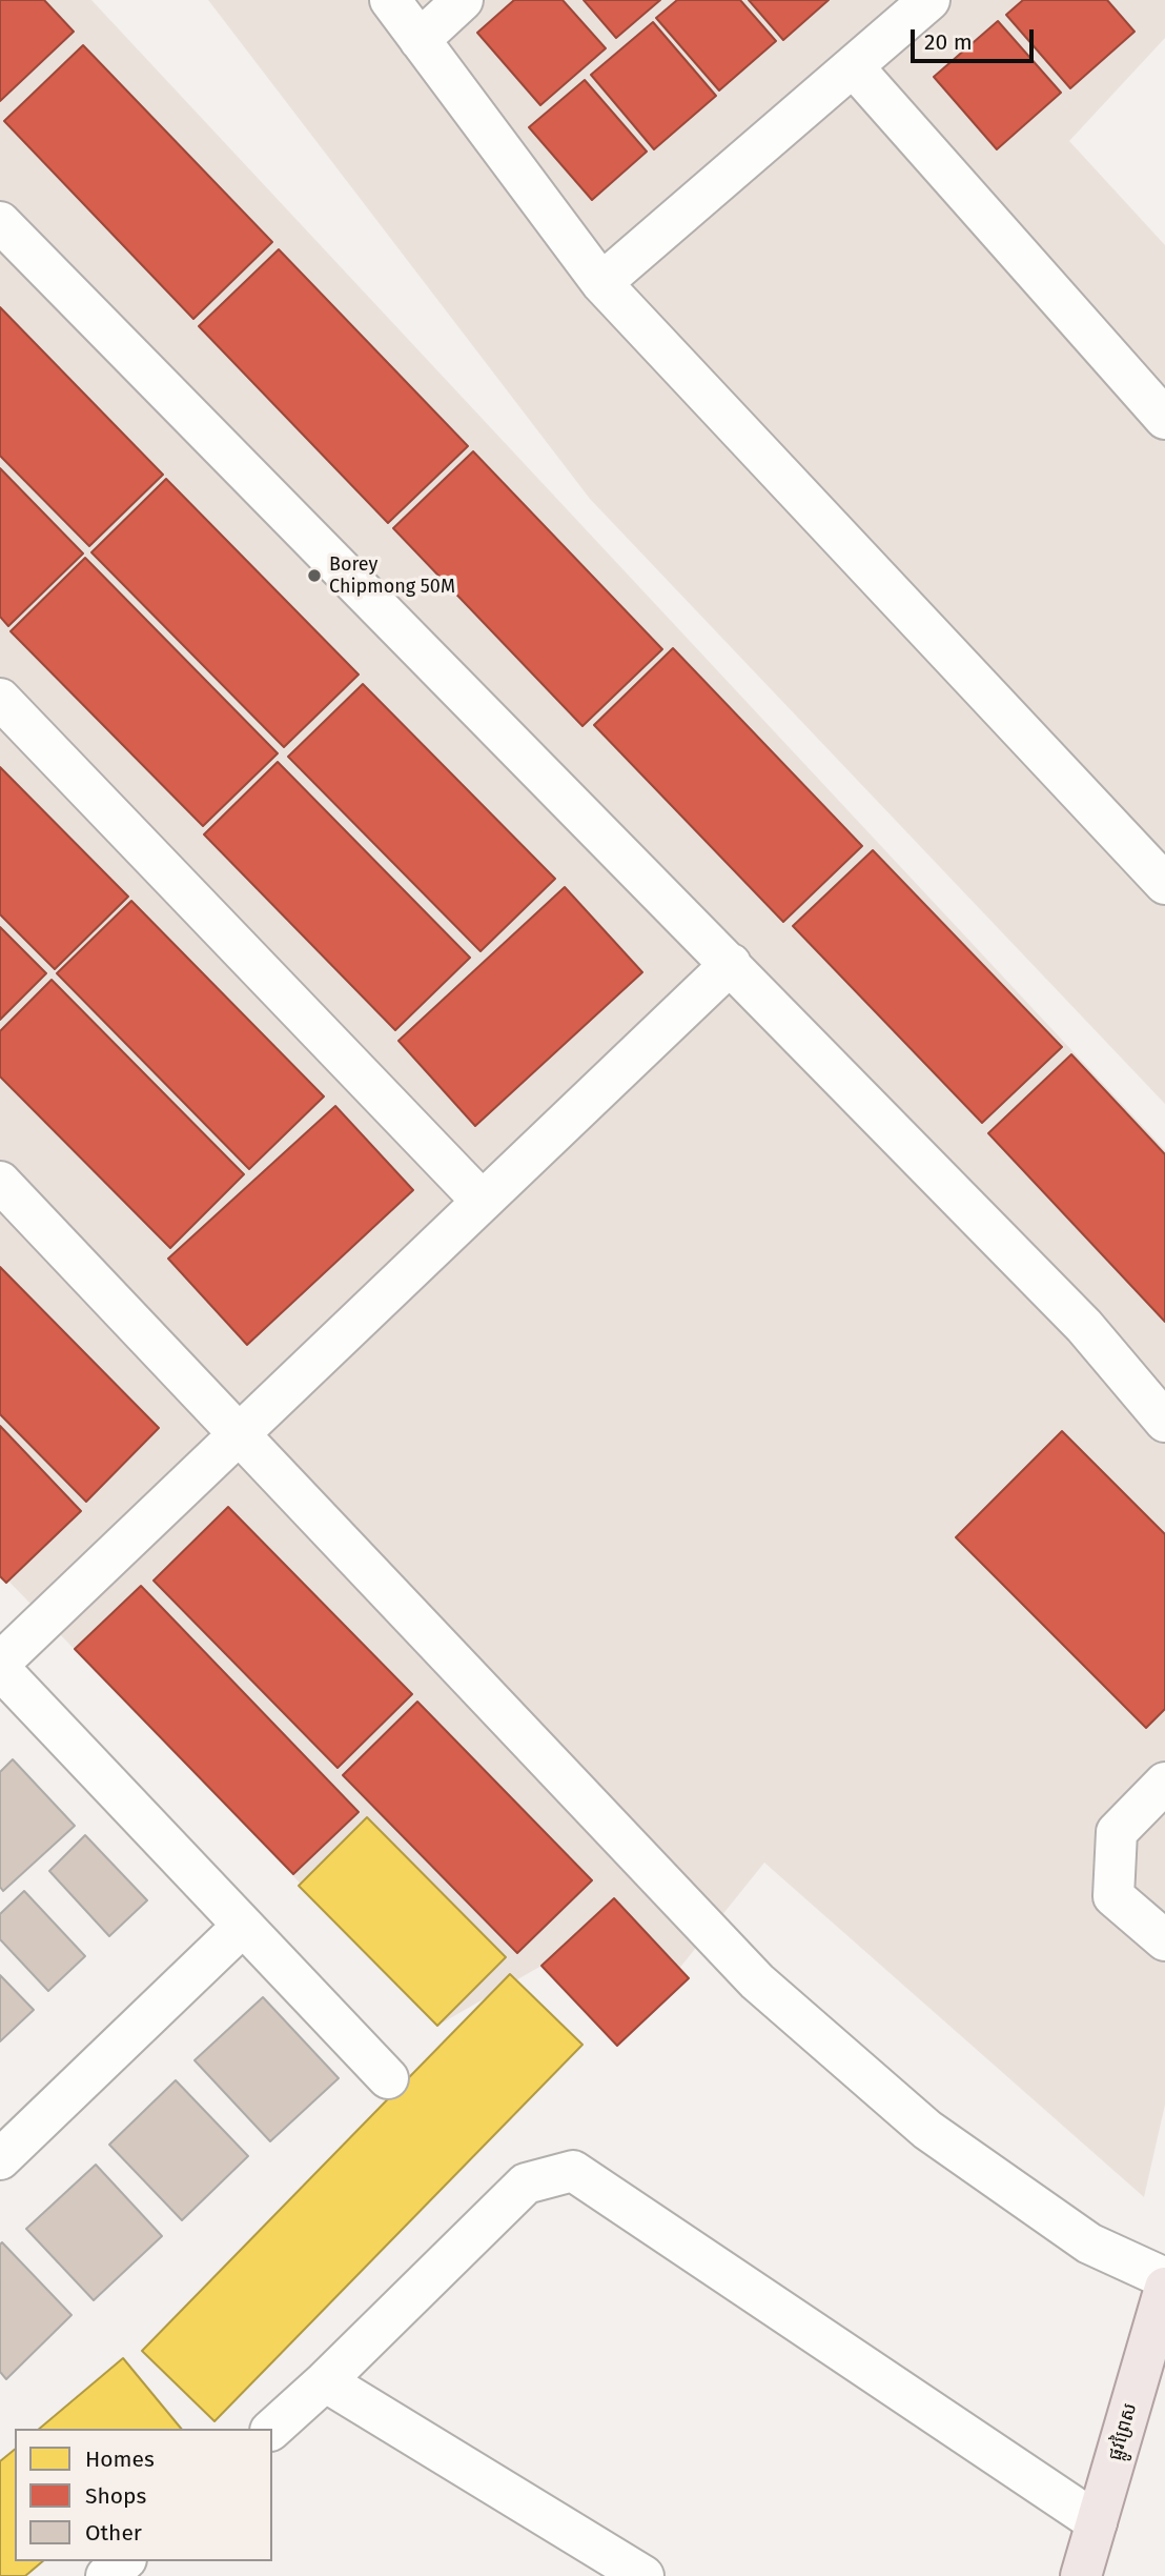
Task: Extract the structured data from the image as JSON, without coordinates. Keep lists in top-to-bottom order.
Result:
{
  "streets": {
    "main road": ["ផ្លូវព្រៃស"]
  },
  "places": ["Borey Chipmong 50M"],
  "legend": ["Homes", "Shops", "Other"],
  "scale_bar": "20 m"
}
